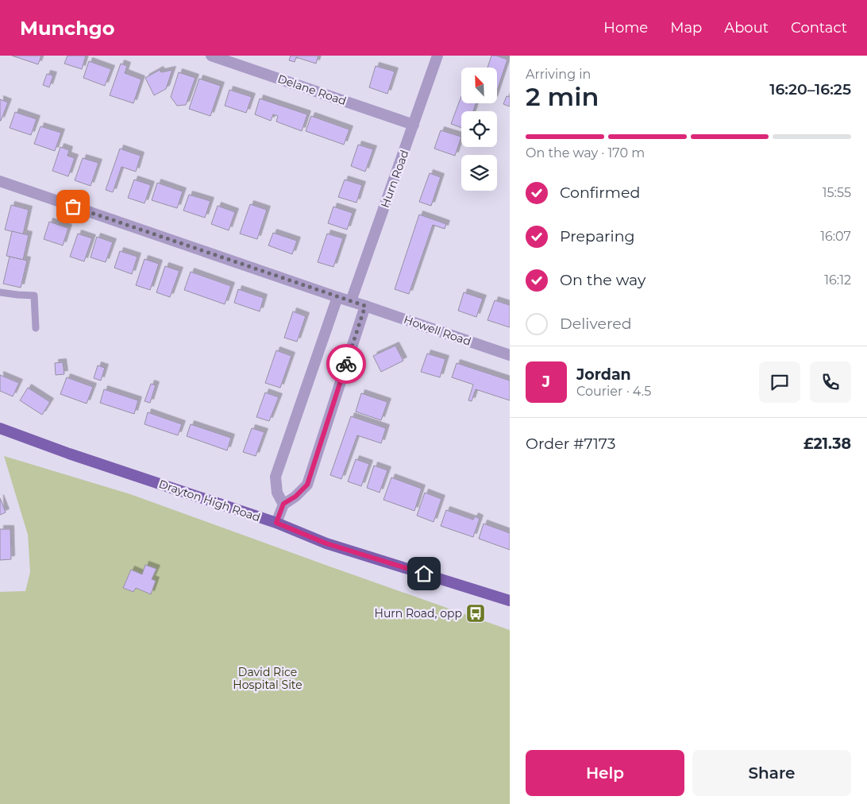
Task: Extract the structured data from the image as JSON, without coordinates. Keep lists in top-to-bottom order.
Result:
{
  "streets": {
    "main road": ["Drayton High Road"],
    "street": ["Delane Road", "Hurn Road", "Howell Road"]
  },
  "crossings": [
    ["Delane Road", "Hurn Road"]
  ],
  "parks": ["David Rice Hospital Site"],
  "places": {
    "bus stop": ["Hurn Road, opp"]
  },
  "north": "top left",
  "page": {
    "header": "Munchgo",
    "nav": [
      "Home",
      "Map",
      "About",
      "Contact"
    ],
    "heading": ["2 min", "Arriving in", "16:20–16:25"],
    "panel": [
      "Jordan",
      "Courier · 4.5",
      "Order #7173",
      "£21.38"
    ],
    "bar": "On the way · 170 m",
    "list": [
      ["Confirmed", "15:55"],
      ["Preparing", "16:07"],
      ["On the way", "16:12"],
      "Delivered"
    ],
    "round": "J",
    "buttons": ["Help", "Share"]
  }
}
